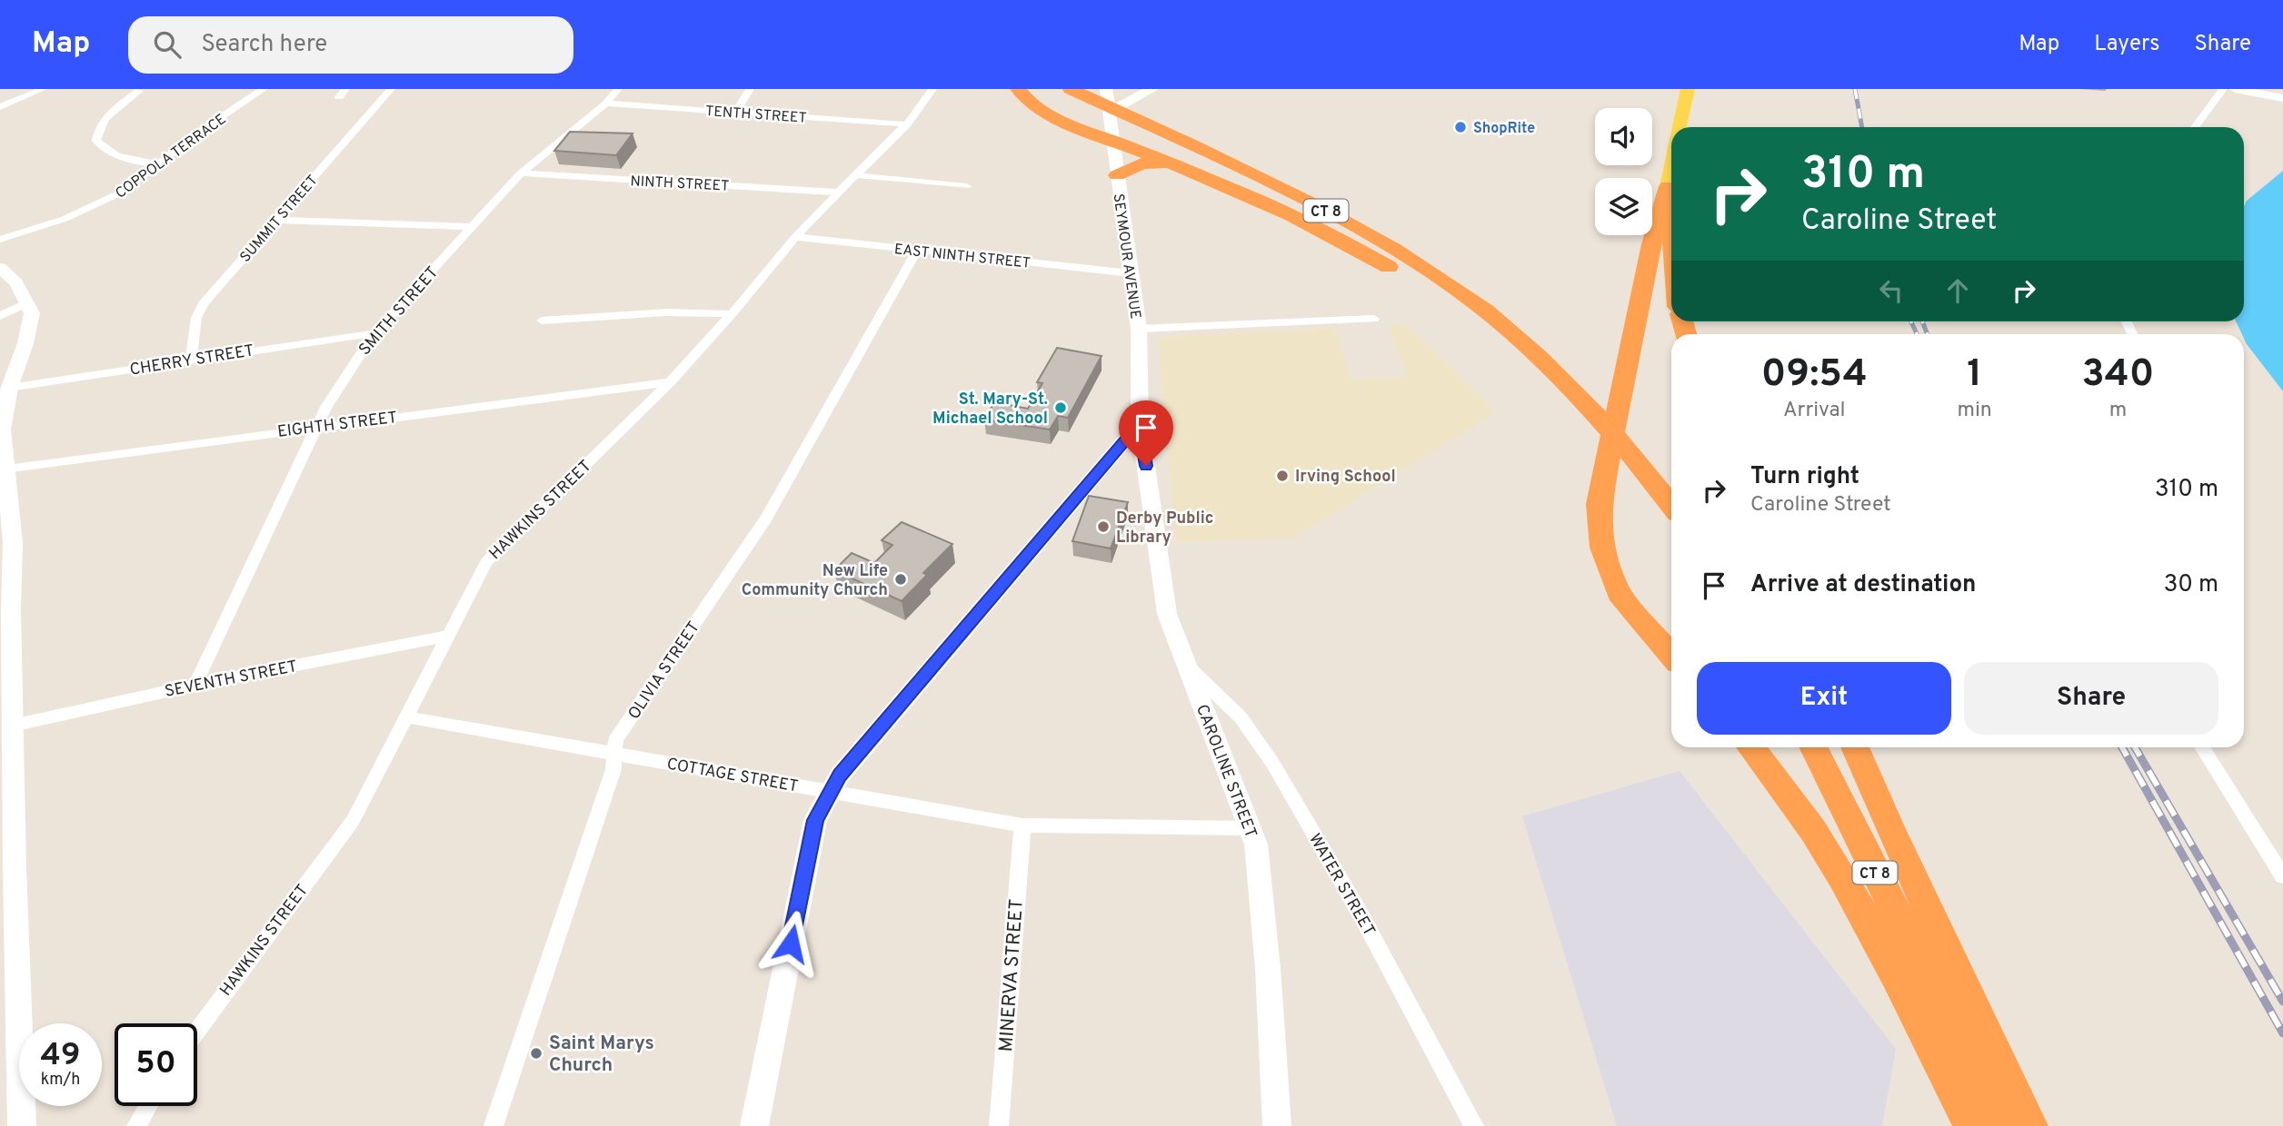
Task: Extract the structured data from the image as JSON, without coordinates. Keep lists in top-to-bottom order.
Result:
{
  "streets": {
    "highway": ["CT 8"],
    "main road": ["SEYMOUR AVENUE", "CAROLINE STREET"],
    "street": [
      "TENTH STREET",
      "COPPOLA TERRACE",
      "NINTH STREET",
      "SUMMIT STREET",
      "EAST NINTH STREET",
      "SMITH STREET",
      "CHERRY STREET",
      "EIGHTH STREET",
      "HAWKINS STREET",
      "OLIVIA STREET",
      "SEVENTH STREET",
      "COTTAGE STREET",
      "WATER STREET",
      "MINERVA STREET"
    ]
  },
  "crossings": [
    ["TENTH STREET", "SMITH STREET"],
    ["TENTH STREET", "HAWKINS STREET"],
    ["NINTH STREET", "SMITH STREET"],
    ["NINTH STREET", "HAWKINS STREET"],
    ["SUMMIT STREET", "CHERRY STREET"],
    ["EAST NINTH STREET", "SEYMOUR AVENUE"],
    ["EAST NINTH STREET", "HAWKINS STREET"],
    ["EAST NINTH STREET", "OLIVIA STREET"],
    ["SEYMOUR AVENUE", "CAROLINE STREET"],
    ["SMITH STREET", "CHERRY STREET"],
    ["SMITH STREET", "EIGHTH STREET"],
    ["SMITH STREET", "SEVENTH STREET"],
    ["EIGHTH STREET", "HAWKINS STREET"],
    ["HAWKINS STREET", "SEVENTH STREET"],
    ["HAWKINS STREET", "COTTAGE STREET"],
    ["OLIVIA STREET", "COTTAGE STREET"],
    ["CAROLINE STREET", "COTTAGE STREET"],
    ["CAROLINE STREET", "WATER STREET"],
    ["COTTAGE STREET", "MINERVA STREET"]
  ],
  "places": [
    "ShopRite",
    "St. Mary-St. Michael School",
    "Irving School",
    "Derby Public Library",
    "New Life Community Church",
    "Saint Marys Church"
  ],
  "page": {
    "header": "Map",
    "search": "Search here",
    "nav": ["Map", "Layers", "Share"],
    "turn": ["310 m", "Caroline Street"],
    "eta": [
      "09:54",
      "Arrival",
      "1",
      "min",
      "340",
      "m"
    ],
    "list": [
      {
        "name": "Turn right",
        "note": "Caroline Street",
        "value": "310 m"
      },
      {
        "name": "Arrive at destination",
        "value": "30 m"
      }
    ],
    "buttons": ["Exit", "Share"],
    "speed": "49 km/h",
    "limit": "50"
  }
}
